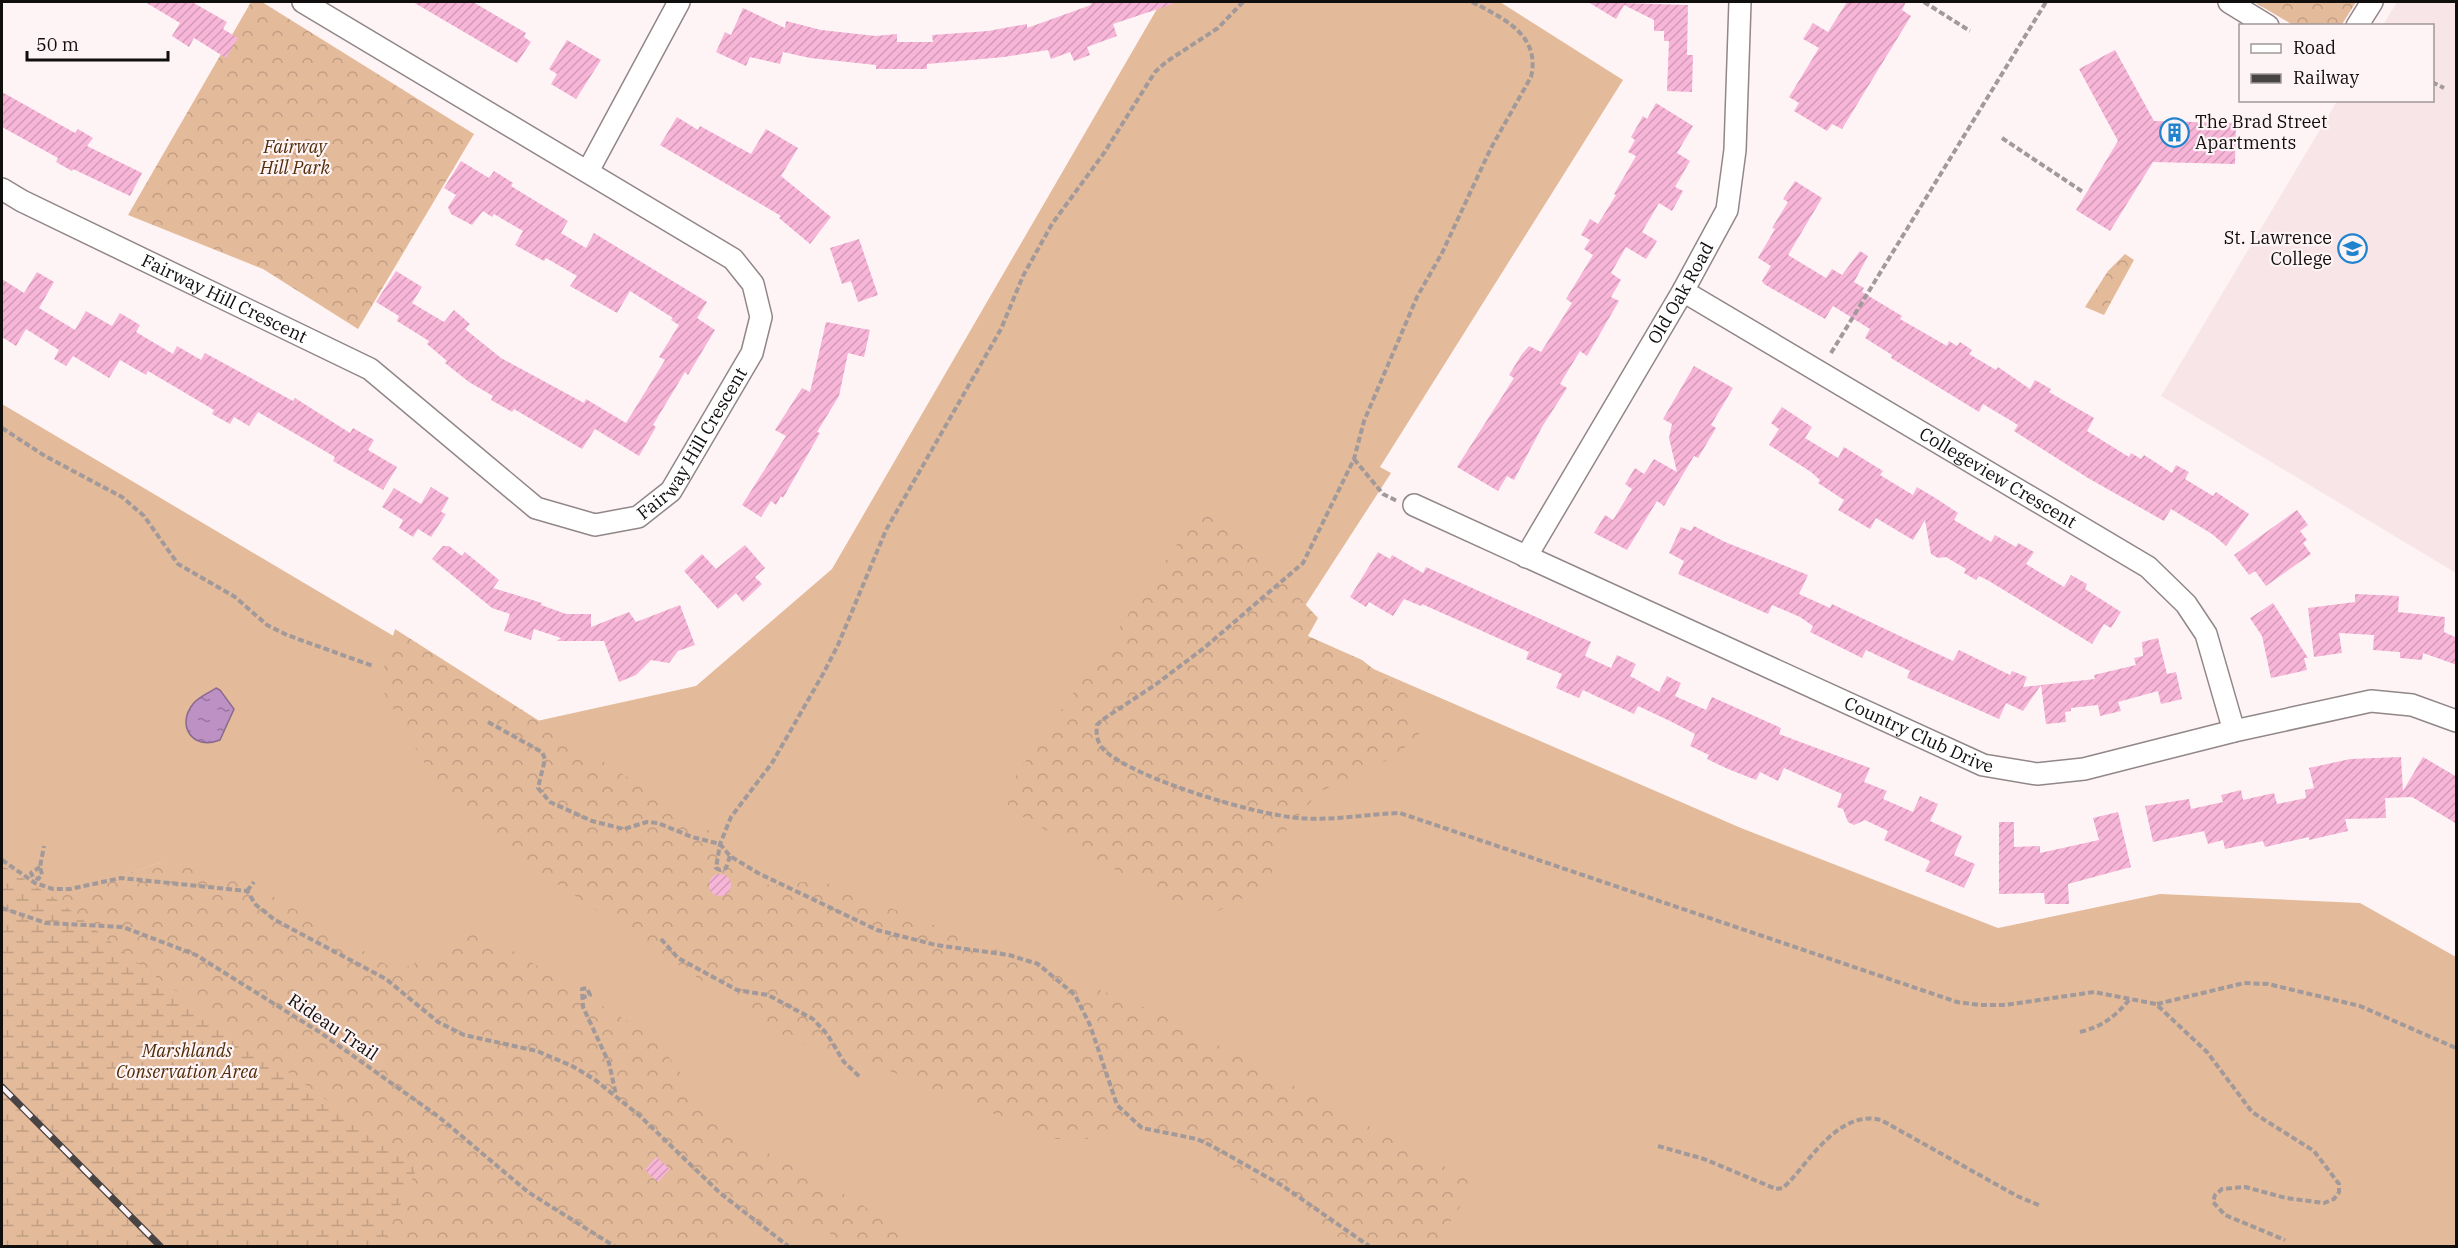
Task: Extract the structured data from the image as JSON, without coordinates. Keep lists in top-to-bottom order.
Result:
{
  "streets": {
    "street": [
      "Old Oak Road",
      "Fairway Hill Crescent",
      "Collegeview Crescent",
      "Country Club Drive"
    ],
    "path": ["Rideau Trail"]
  },
  "crossings": [
    ["Old Oak Road", "Collegeview Crescent"],
    ["Old Oak Road", "Country Club Drive"],
    ["Collegeview Crescent", "Country Club Drive"]
  ],
  "parks": ["Fairway Hill Park", "Marshlands Conservation Area"],
  "places": {
    "building": ["The Brad Street Apartments"],
    "school or university": ["St. Lawrence College"]
  },
  "legend": ["Road", "Railway"],
  "scale_bar": "50 m"
}
